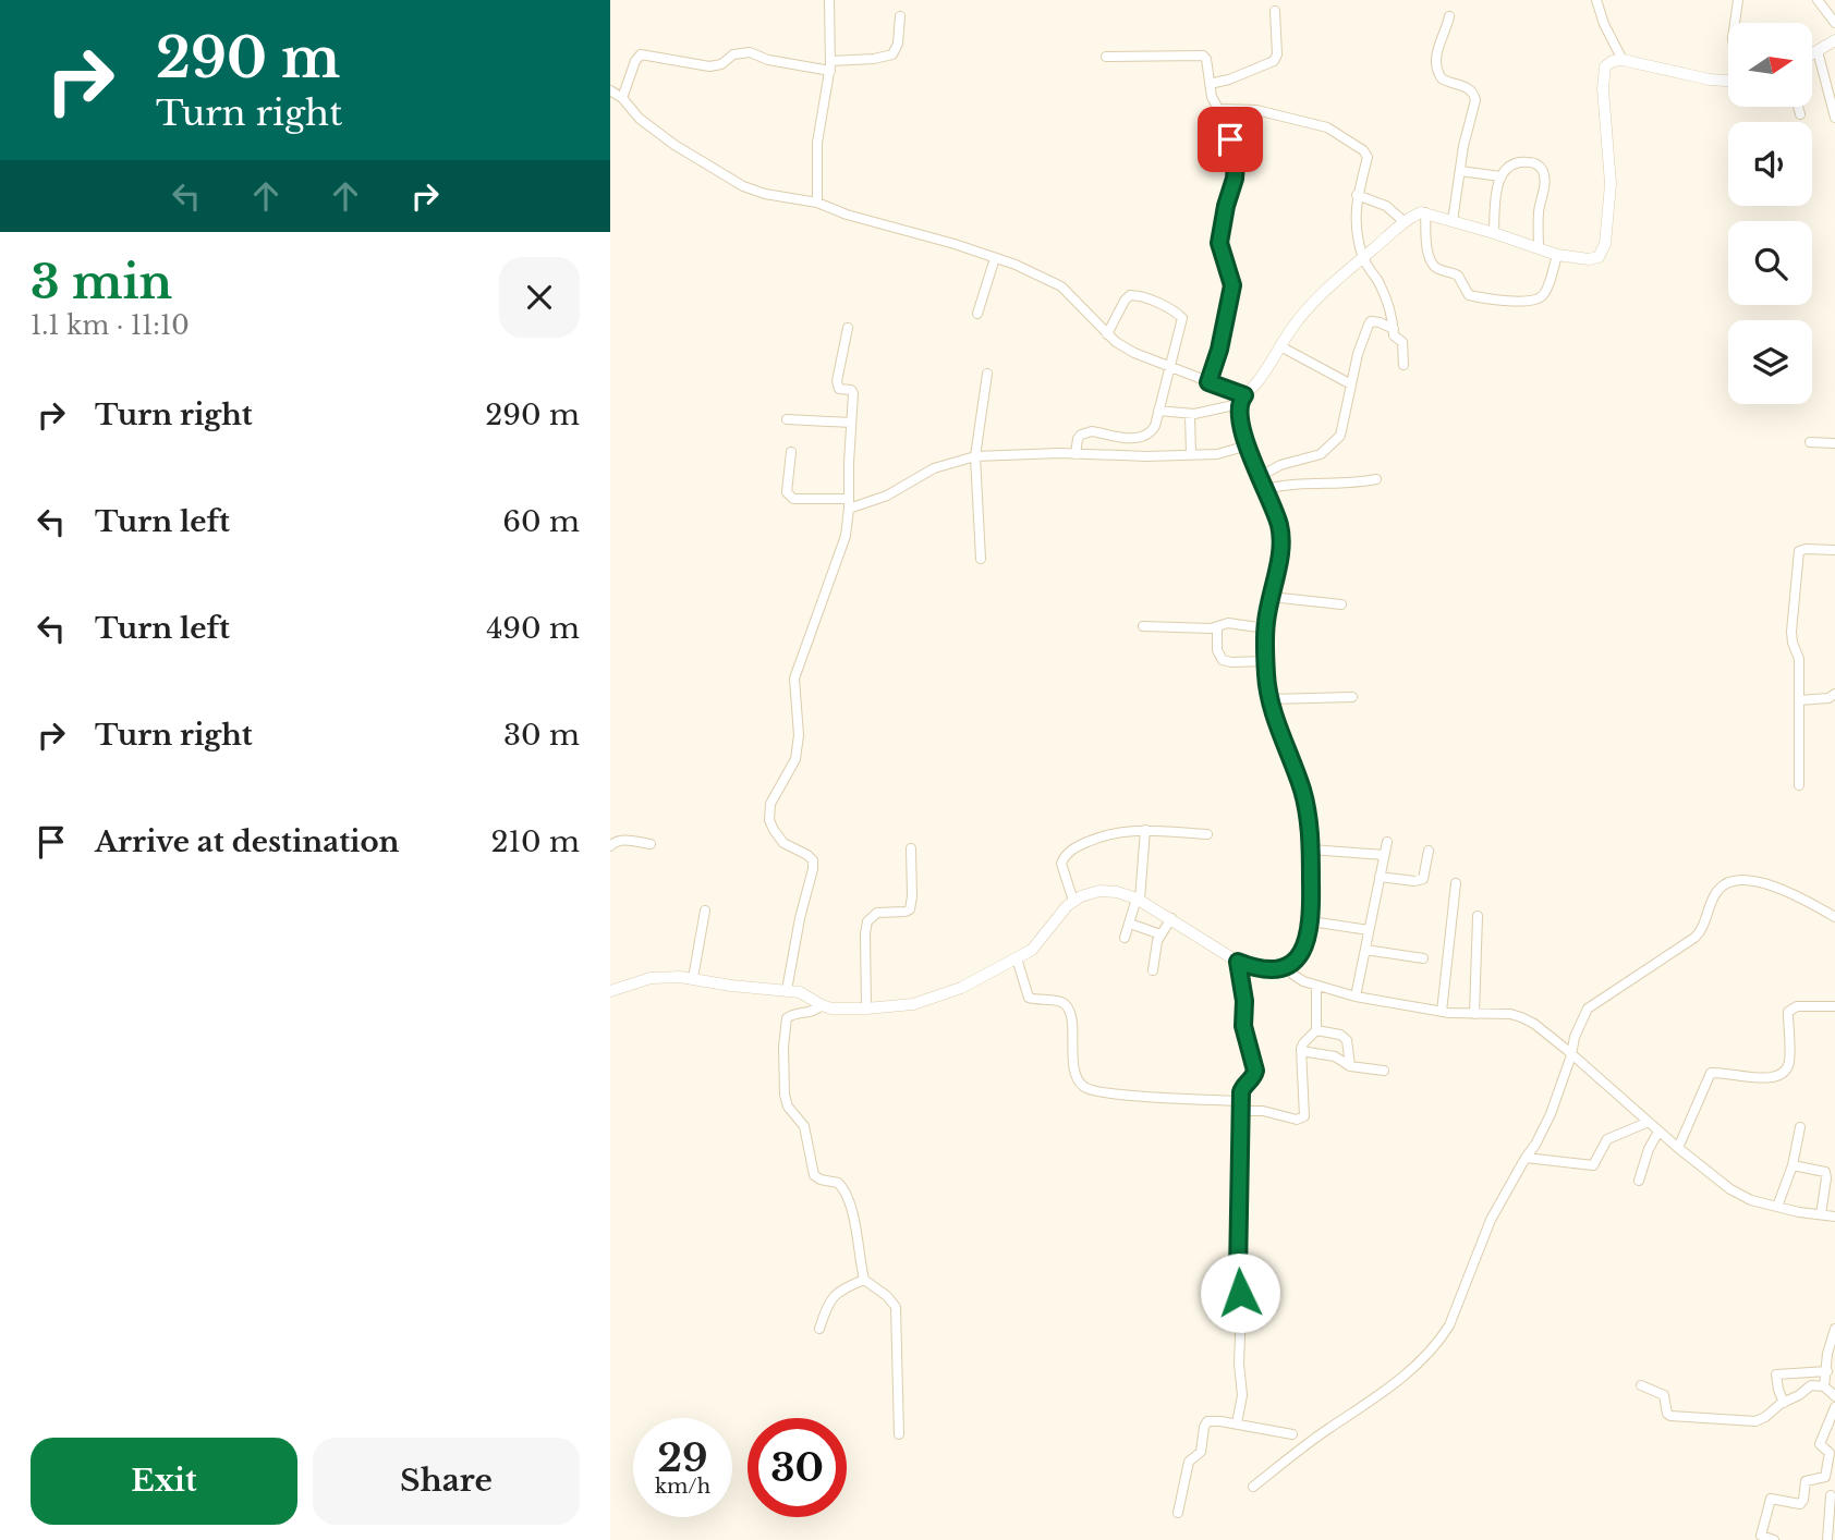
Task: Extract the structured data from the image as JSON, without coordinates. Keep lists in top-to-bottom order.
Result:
{
  "north": "right",
  "page": {
    "turn": ["290 m", "Turn right"],
    "heading": ["3 min", "1.1 km · 11:10"],
    "list": [
      {
        "name": "Turn right",
        "value": "290 m"
      },
      {
        "name": "Turn left",
        "value": "60 m"
      },
      {
        "name": "Turn left",
        "value": "490 m"
      },
      {
        "name": "Turn right",
        "value": "30 m"
      },
      {
        "name": "Arrive at destination",
        "value": "210 m"
      }
    ],
    "speed": "29 km/h",
    "limit": "30",
    "buttons": ["Exit", "Share"]
  }
}
